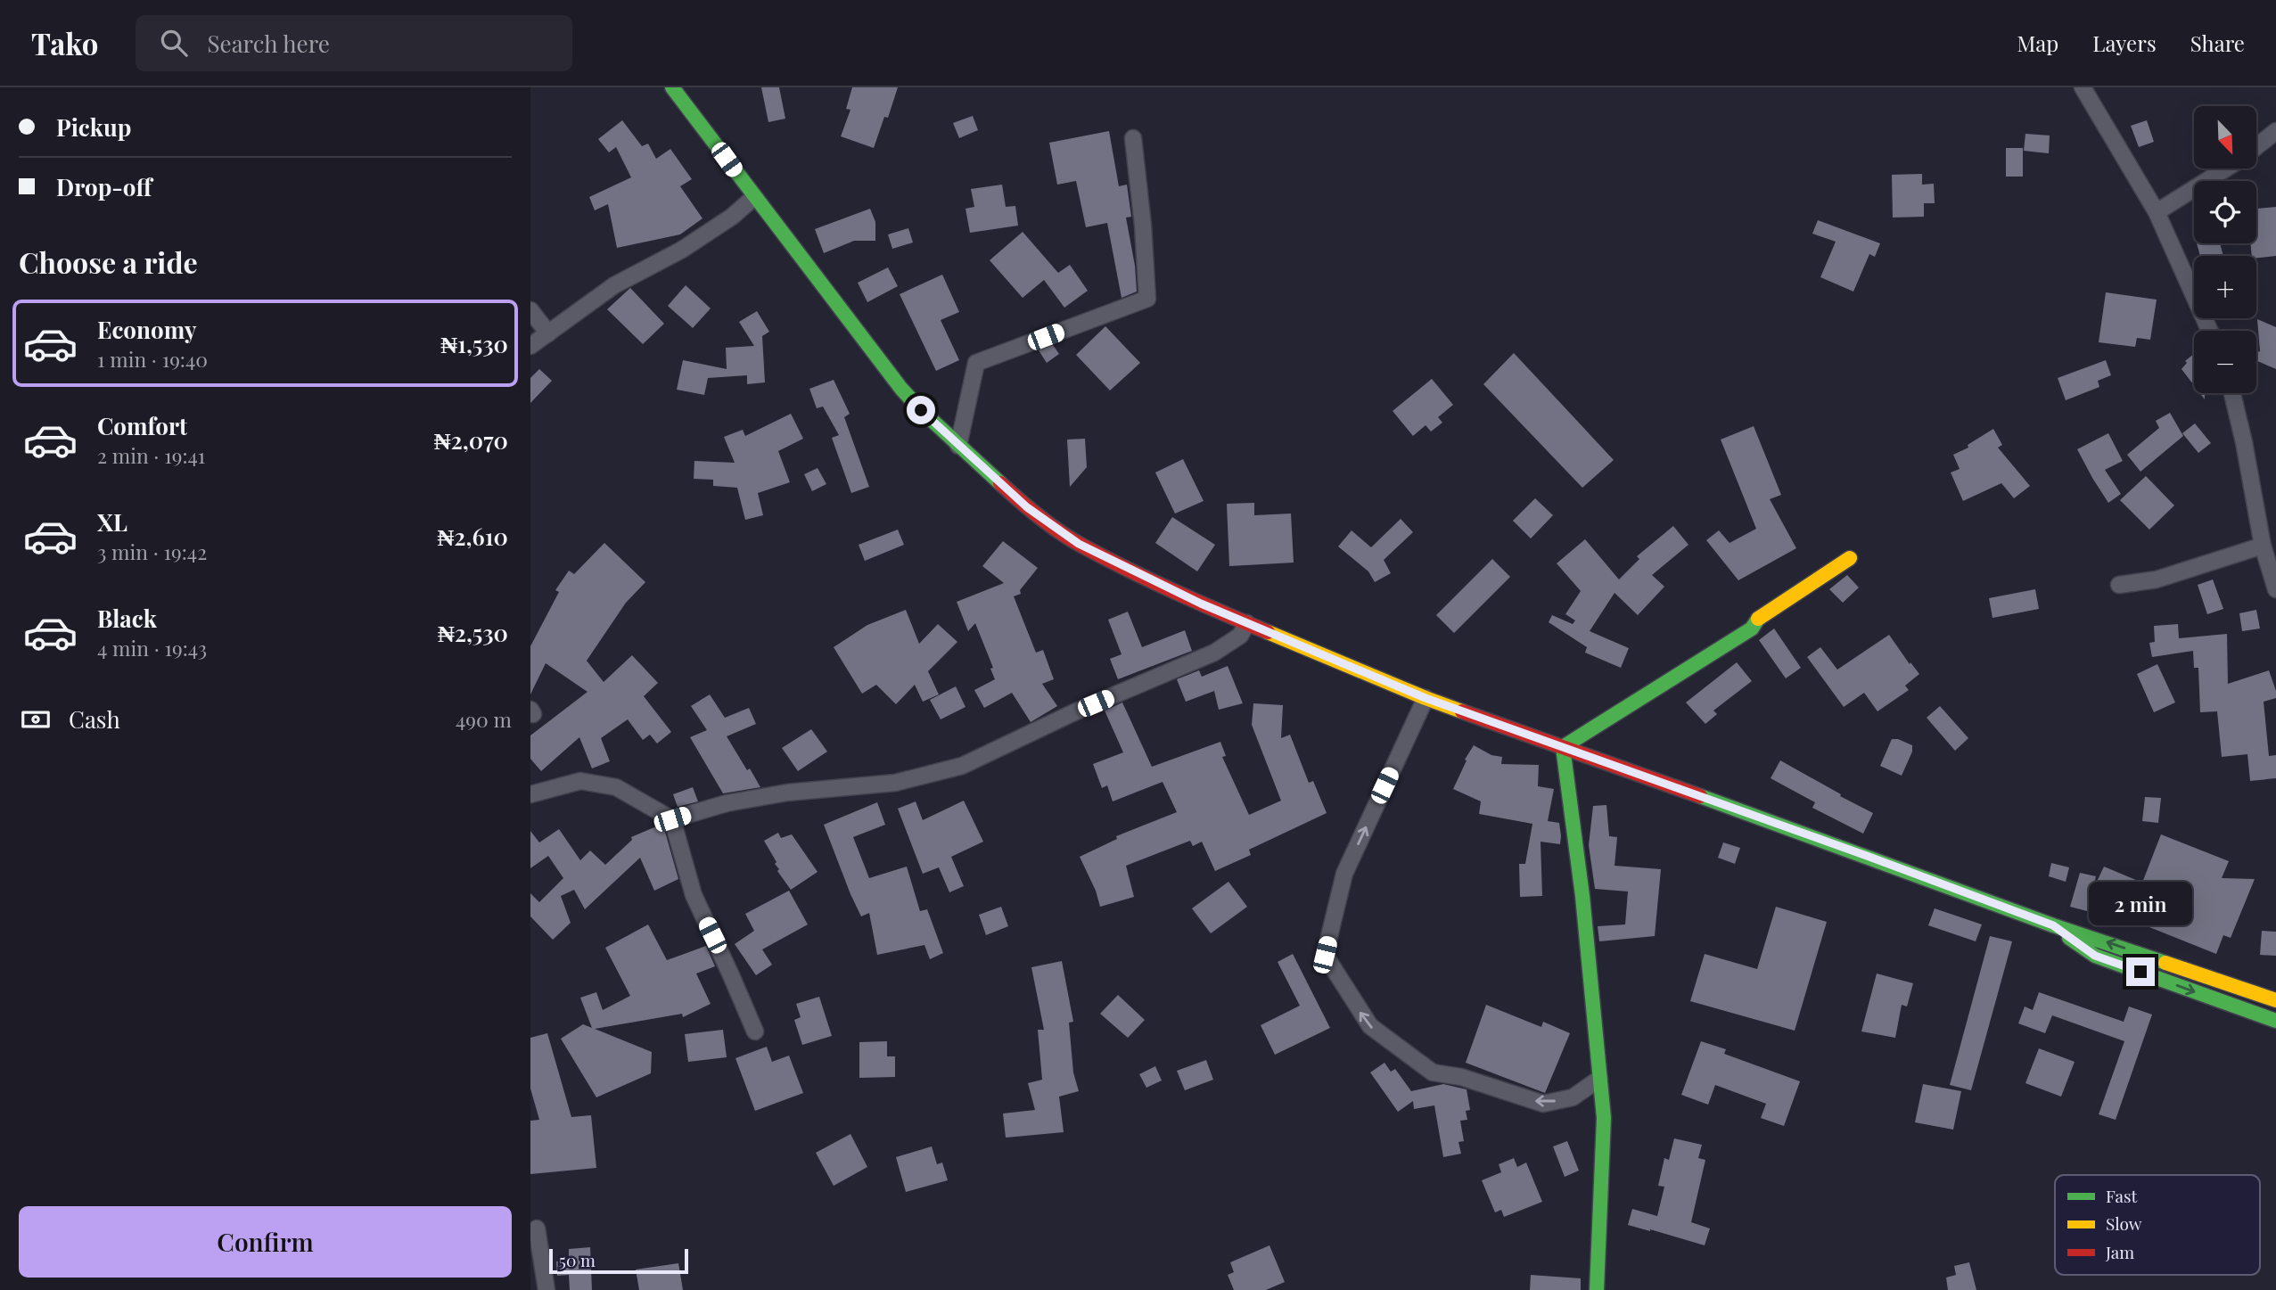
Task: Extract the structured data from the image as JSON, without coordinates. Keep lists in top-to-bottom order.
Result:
{
  "legend": ["Fast", "Slow", "Jam"],
  "scale_bar": "50 m",
  "north": "bottom right",
  "page": {
    "header": "Tako",
    "search": "Search here",
    "nav": ["Map", "Layers", "Share"],
    "banner": ["Pickup", "Drop-off"],
    "map_buttons": ["+", "−"],
    "heading": "Choose a ride",
    "list": [
      {
        "name": "Economy",
        "note": "1 min · 19:40",
        "value": "₦1,530"
      },
      {
        "name": "Comfort",
        "note": "2 min · 19:41",
        "value": "₦2,070"
      },
      {
        "name": "XL",
        "note": "3 min · 19:42",
        "value": "₦2,610"
      },
      {
        "name": "Black",
        "note": "4 min · 19:43",
        "value": "₦2,530"
      }
    ],
    "pay": ["Cash", "490 m"],
    "bubble": "2 min",
    "buttons": "Confirm",
    "scale": "50 m"
  }
}
